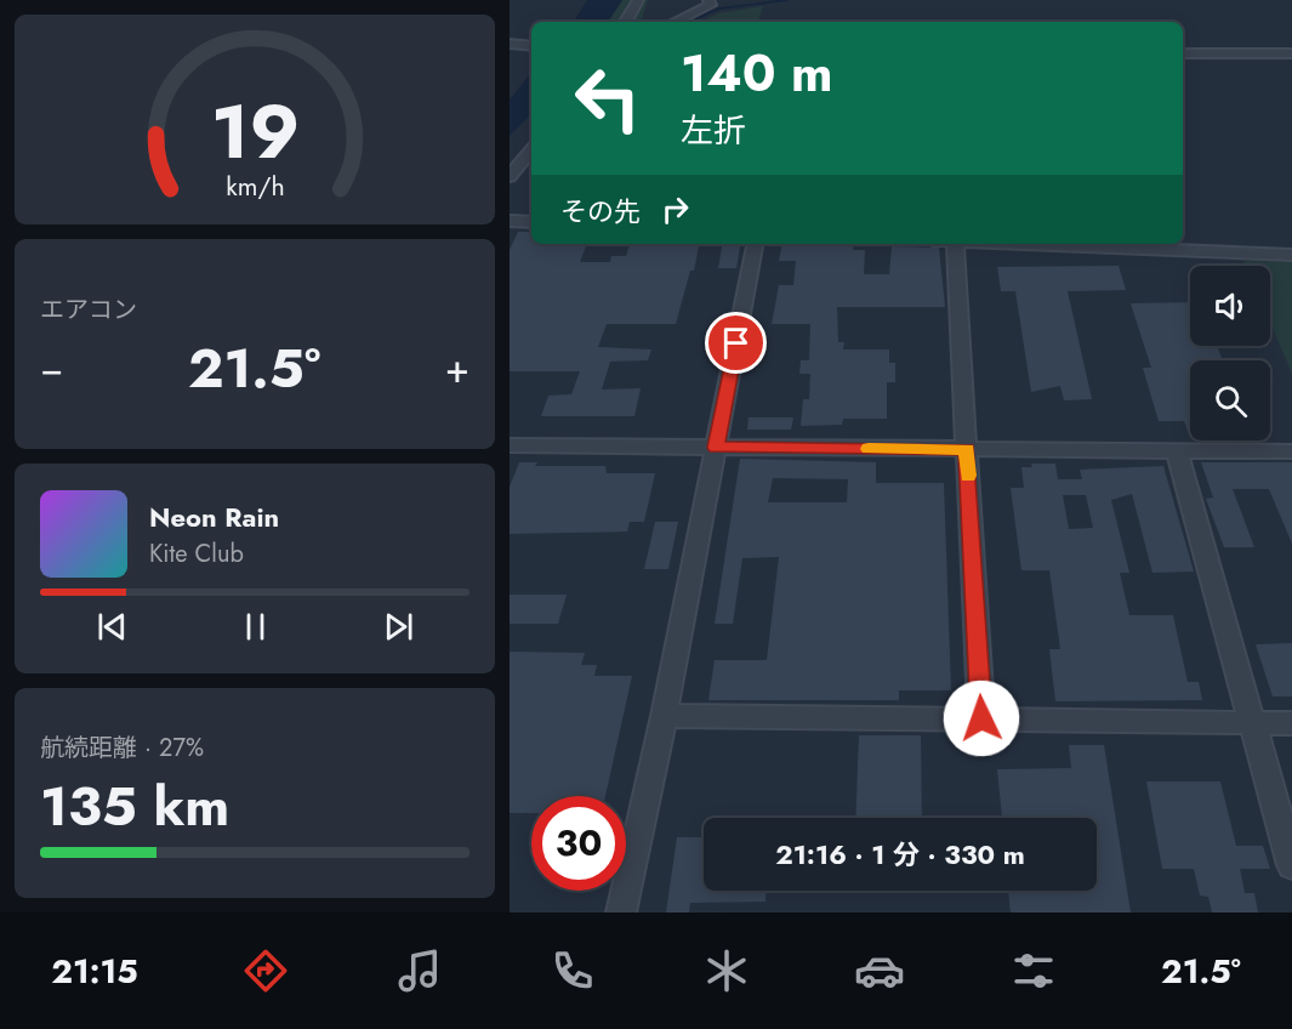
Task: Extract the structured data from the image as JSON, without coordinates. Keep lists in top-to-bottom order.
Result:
{
  "page": {
    "turn": ["140 m", "左折"],
    "then": "その先",
    "tile": [
      "エアコン",
      ["航続距離 · 27%", "135 km"]
    ],
    "heat": ["−", "21.5°", "+"],
    "song": ["Neon Rain", "Kite Club"],
    "limit": "30",
    "trip": "21:16 · 1 分 · 330 m",
    "tabs": ["21:15", "21.5°"],
    "gauge": ["19", "km/h"]
  }
}
